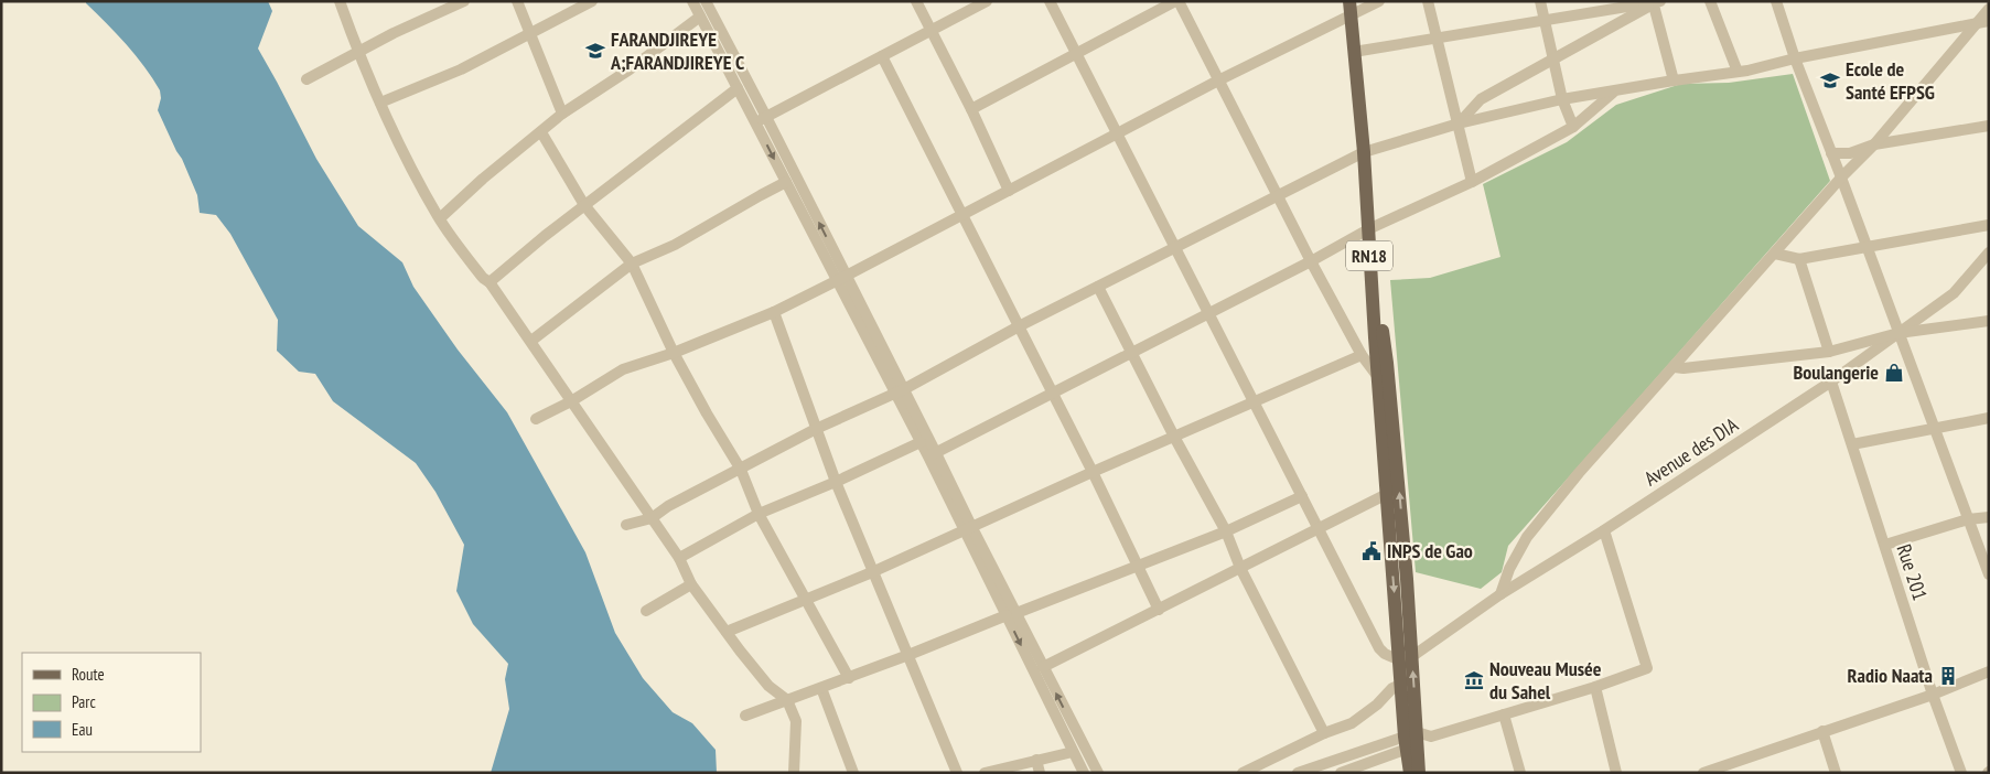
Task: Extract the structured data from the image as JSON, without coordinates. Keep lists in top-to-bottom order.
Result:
{
  "streets": {
    "main road": ["RN18"],
    "street": ["Avenue des DIA", "Rue 201"]
  },
  "crossings": [
    ["RN18", "Avenue des DIA"],
    ["Avenue des DIA", "Rue 201"]
  ],
  "places": {
    "school or university": ["FARANDJIREYE A;FARANDJIREYE C", "Ecole de Santé EFPSG"],
    "shop": ["Boulangerie"],
    "public building": ["INPS de Gao"],
    "building": ["Radio Naata"],
    "museum": ["Nouveau Musée du Sahel"]
  },
  "legend": ["Route", "Parc", "Eau"]
}
